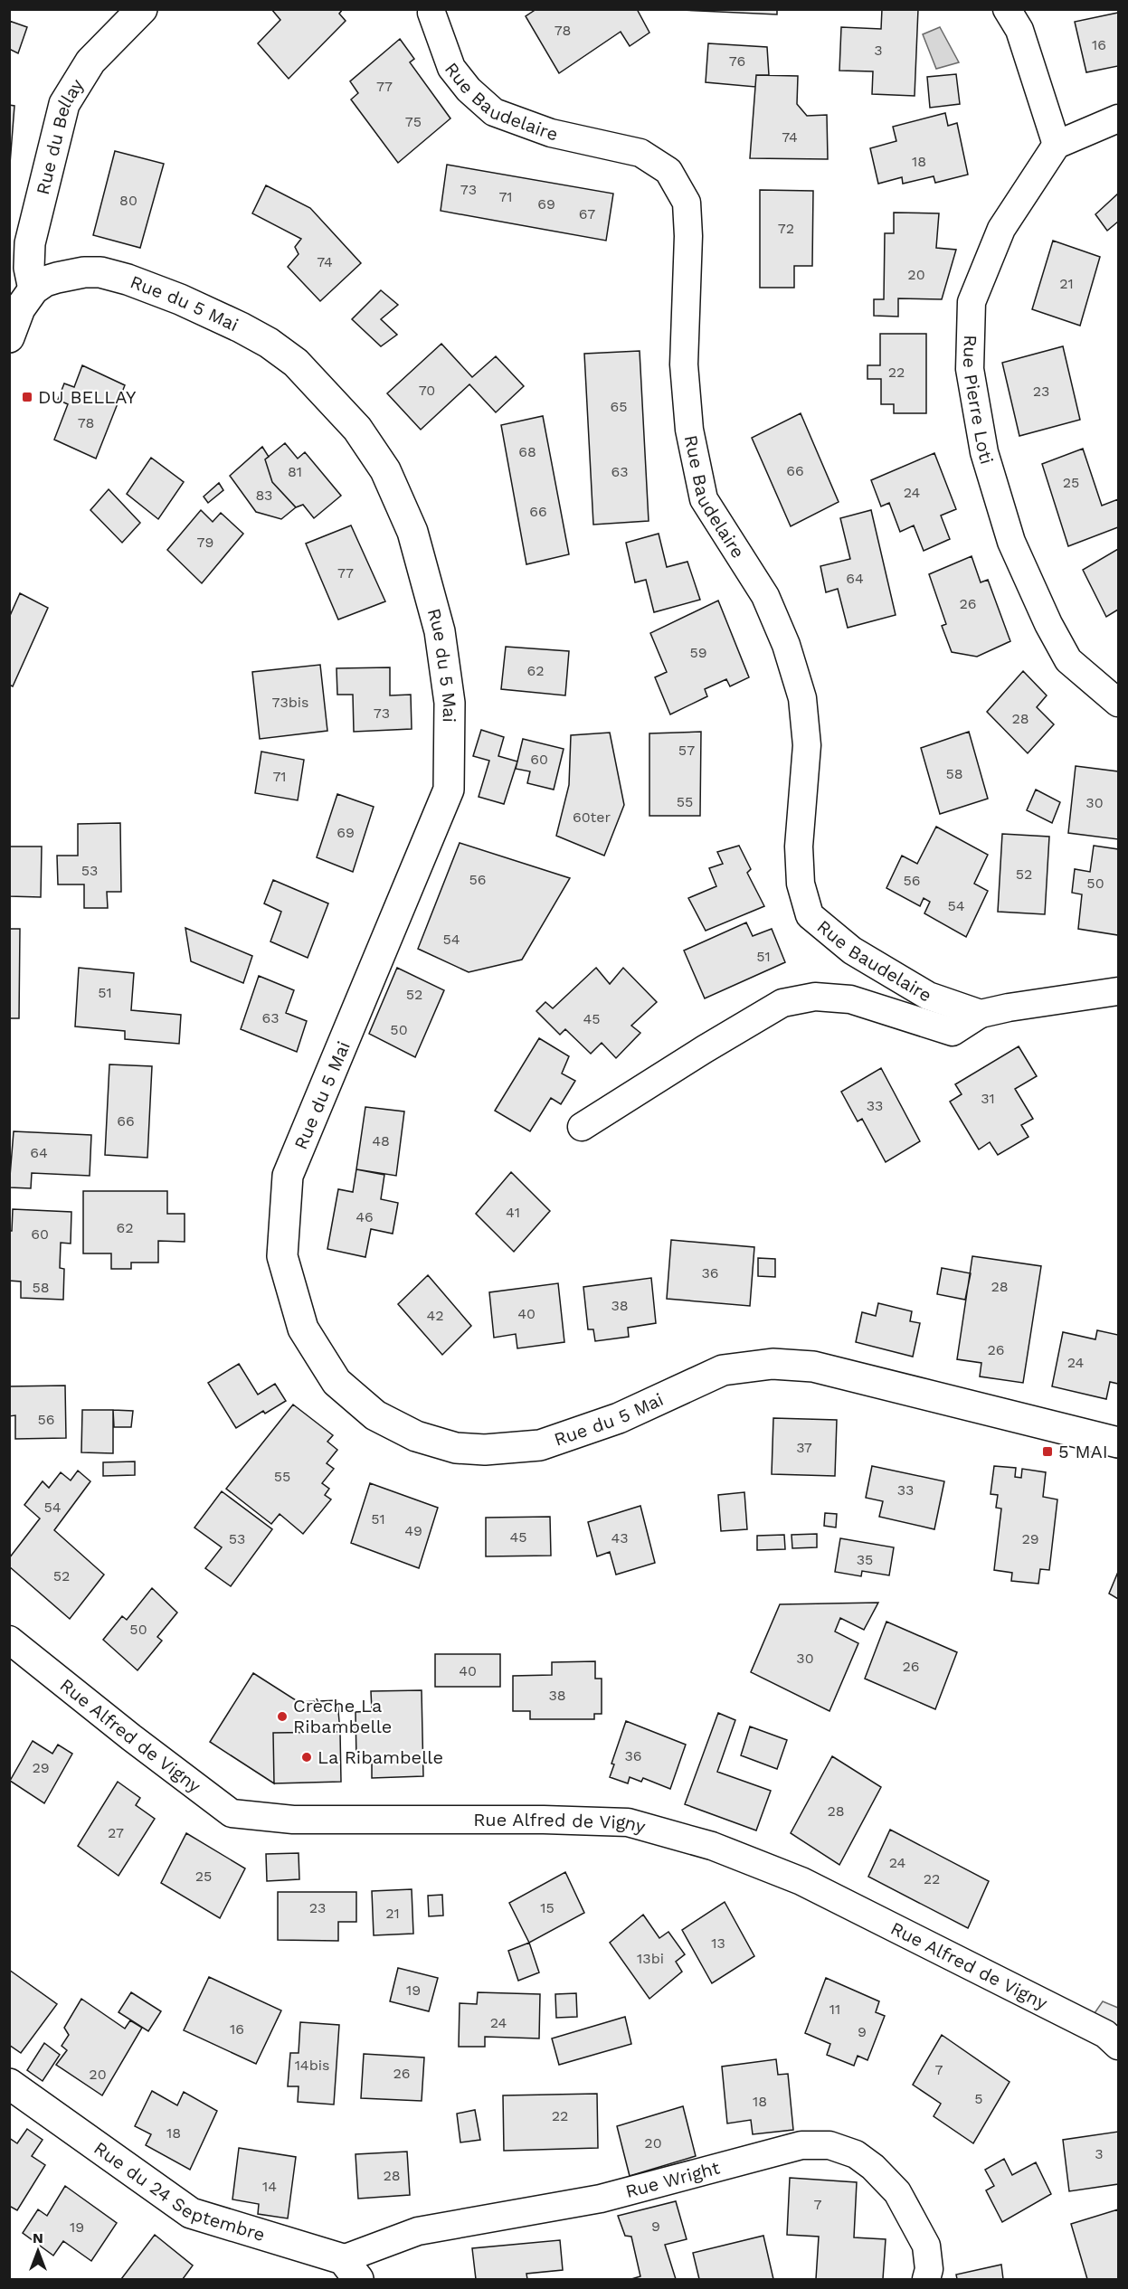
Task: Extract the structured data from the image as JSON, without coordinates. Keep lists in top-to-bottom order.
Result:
{
  "streets": {
    "main road": ["Rue du Bellay", "Rue du 5 Mai", "Rue du 24 Septembre"],
    "street": [
      "Rue Baudelaire",
      "Rue Pierre Loti",
      "Rue Alfred de Vigny",
      "Rue Wright"
    ]
  },
  "crossings": [
    ["Rue du Bellay", "Rue du 5 Mai"],
    ["Rue Wright", "Rue du 24 Septembre"]
  ],
  "places": {
    "transit": ["DU BELLAY", "5 MAI"],
    "other": ["Crèche La Ribambelle", "La Ribambelle"]
  },
  "house_numbers": [
    "78",
    "16",
    "3",
    "76",
    "77",
    "75",
    "74",
    "18",
    "73",
    "71",
    "80",
    "69",
    "67",
    "72",
    "74",
    "20",
    "21",
    "22",
    "70",
    "23",
    "65",
    "78",
    "68",
    "66",
    "81",
    "63",
    "25",
    "24",
    "83",
    "66",
    "79",
    "77",
    "64",
    "26",
    "59",
    "62",
    "73bis",
    "73",
    "28",
    "57",
    "60",
    "58",
    "71",
    "55",
    "30",
    "60ter",
    "69",
    "53",
    "52",
    "56",
    "56",
    "50",
    "54",
    "54",
    "51",
    "51",
    "52",
    "63",
    "45",
    "50",
    "31",
    "33",
    "66",
    "48",
    "64",
    "41",
    "46",
    "62",
    "60",
    "36",
    "28",
    "58",
    "38",
    "40",
    "42",
    "26",
    "24",
    "56",
    "37",
    "55",
    "33",
    "54",
    "51",
    "49",
    "45",
    "43",
    "53",
    "29",
    "35",
    "52",
    "50",
    "30",
    "26",
    "40",
    "38",
    "36",
    "29",
    "28",
    "27",
    "24",
    "25",
    "22",
    "23",
    "15",
    "21",
    "13",
    "13bi",
    "19",
    "11",
    "24",
    "16",
    "9",
    "14bis",
    "7",
    "26",
    "20",
    "5",
    "18",
    "22",
    "18",
    "20",
    "3",
    "28",
    "14",
    "7",
    "9",
    "19"
  ],
  "north": "top"
}
